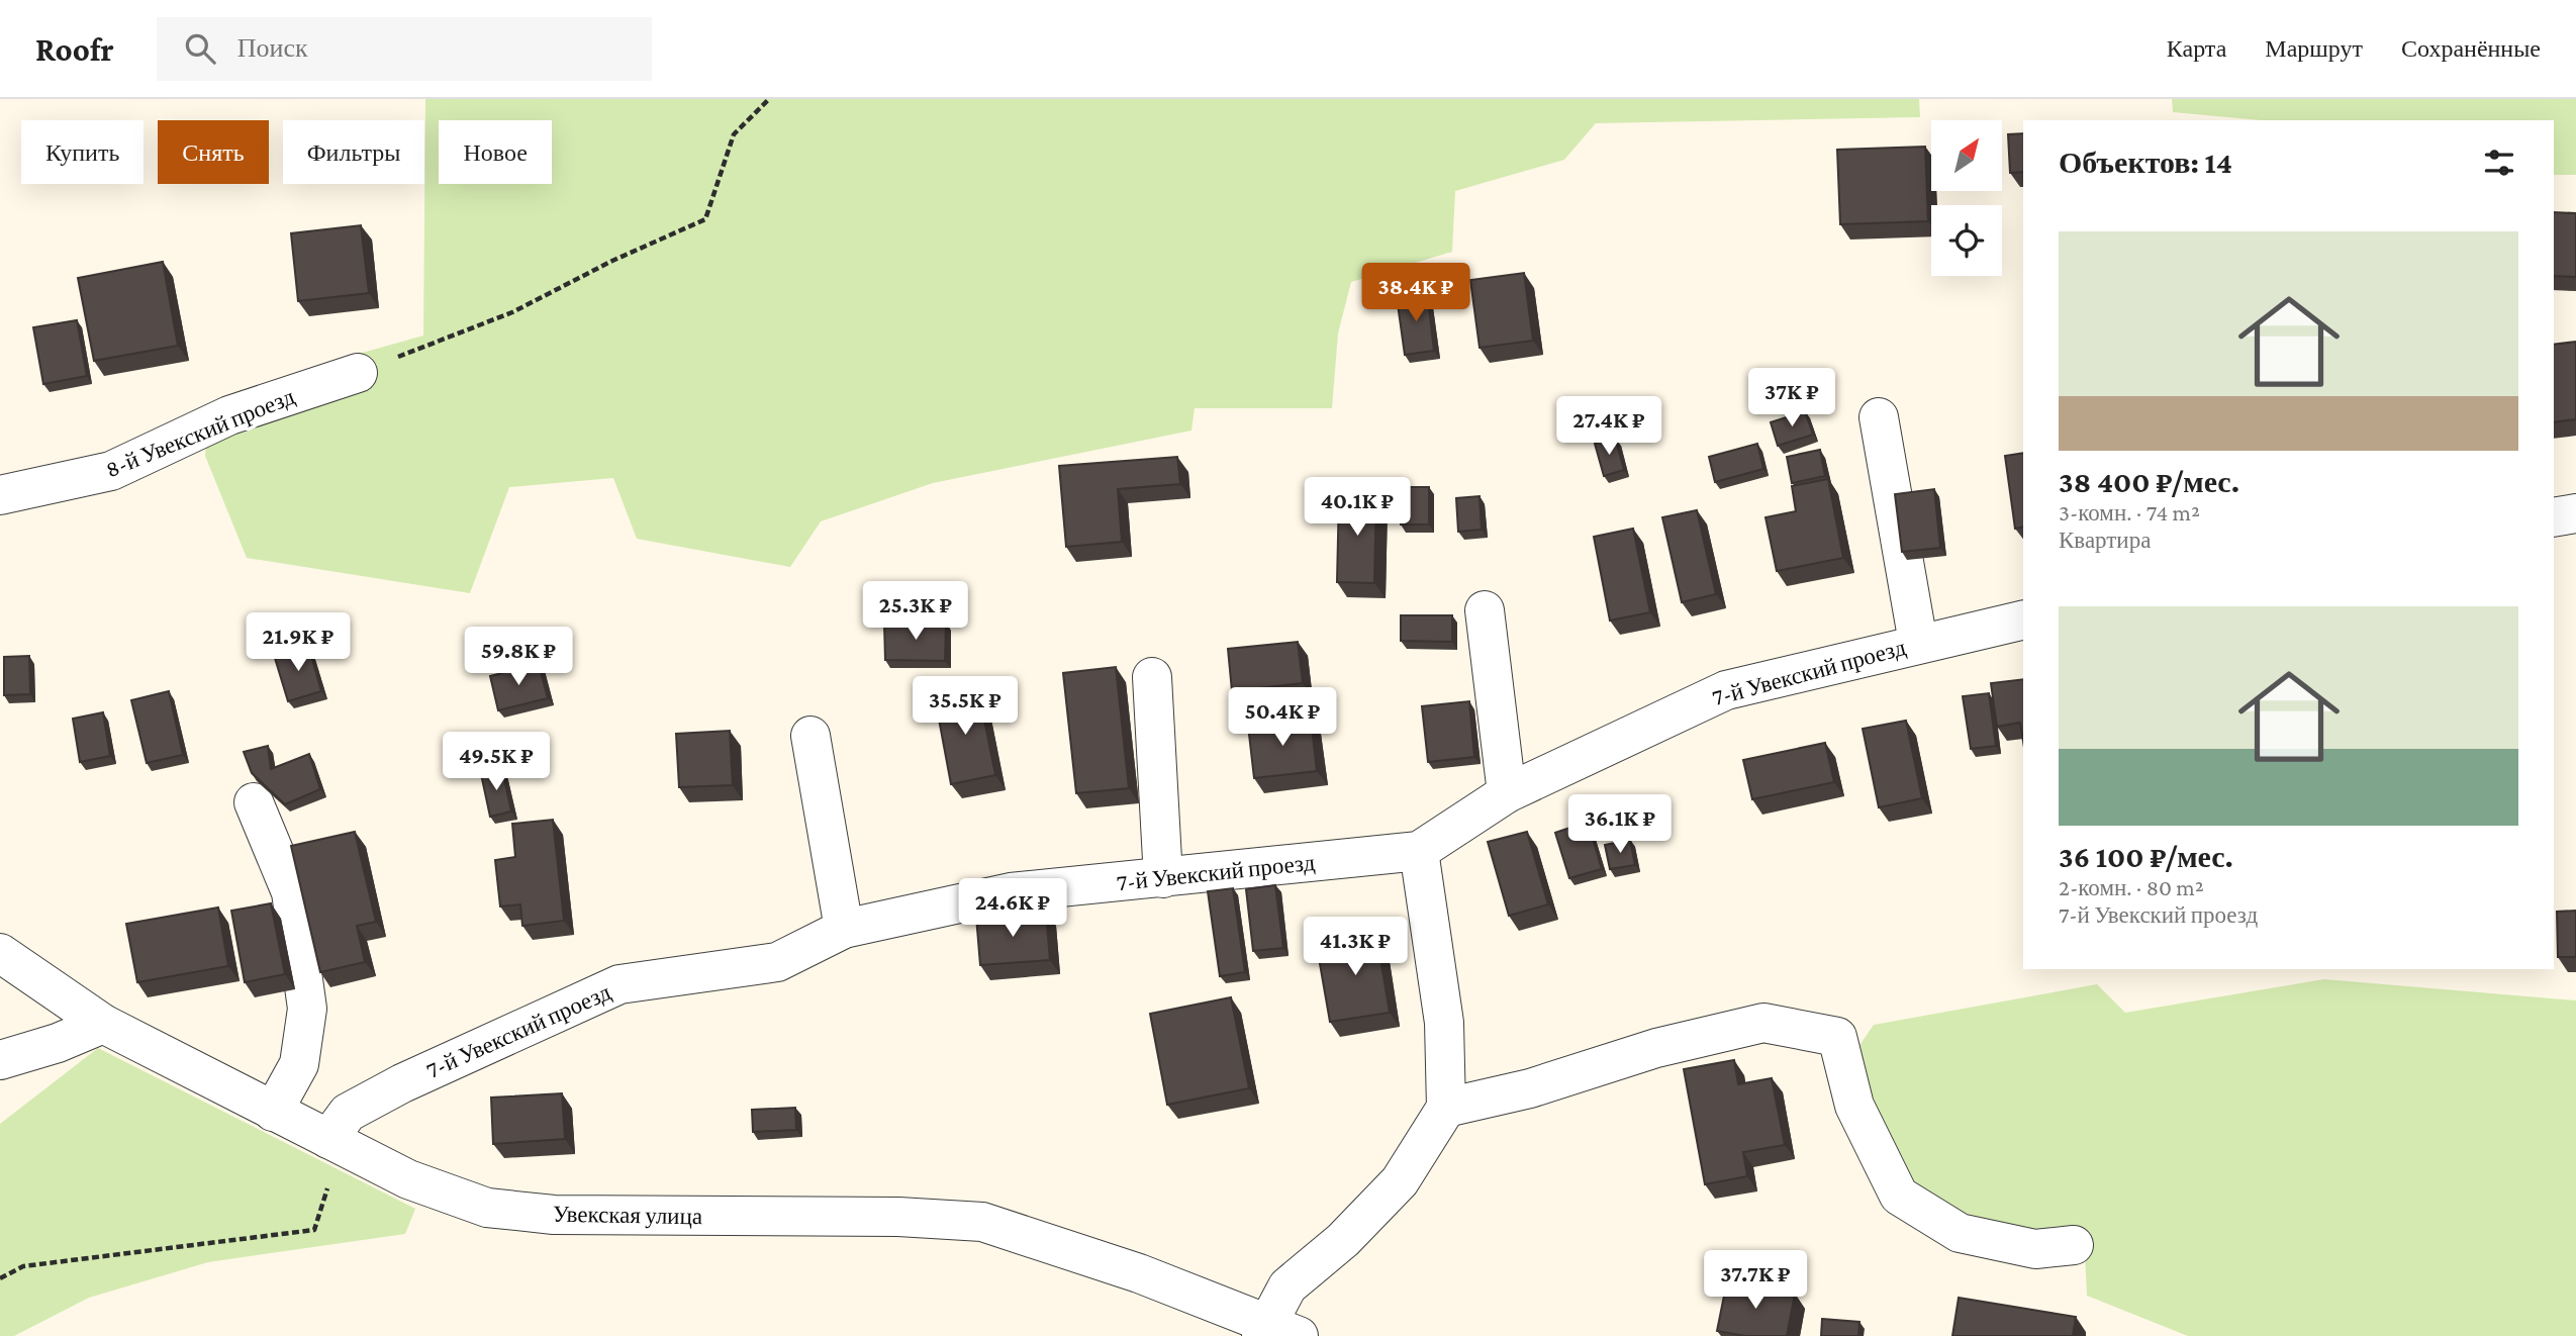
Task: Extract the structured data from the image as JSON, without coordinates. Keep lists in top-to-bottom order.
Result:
{
  "streets": {
    "street": ["8-й Увекский проезд", "7-й Увекский проезд", "Увекская улица"]
  },
  "crossings": [
    ["7-й Увекский проезд", "Увекская улица"]
  ],
  "north": "top right",
  "page": {
    "header": "Roofr",
    "search": "Поиск",
    "nav": ["Карта", "Маршрут", "Сохранённые"],
    "chip": [
      "Купить",
      "Снять",
      "Фильтры",
      "Новое"
    ],
    "heading": "Объектов: 14",
    "list": [
      {
        "name": "38 400 ₽/мес.",
        "note": "3-комн. · 74 m² · Квартира"
      },
      {
        "name": "36 100 ₽/мес.",
        "note": "2-комн. · 80 m² · 7-й Увекский проезд"
      }
    ],
    "price": [
      "38.4K ₽",
      "37K ₽",
      "27.4K ₽",
      "40.1K ₽",
      "25.3K ₽",
      "21.9K ₽",
      "59.8K ₽",
      "35.5K ₽",
      "50.4K ₽",
      "49.5K ₽",
      "36.1K ₽",
      "24.6K ₽",
      "41.3K ₽",
      "37.7K ₽"
    ]
  }
}
